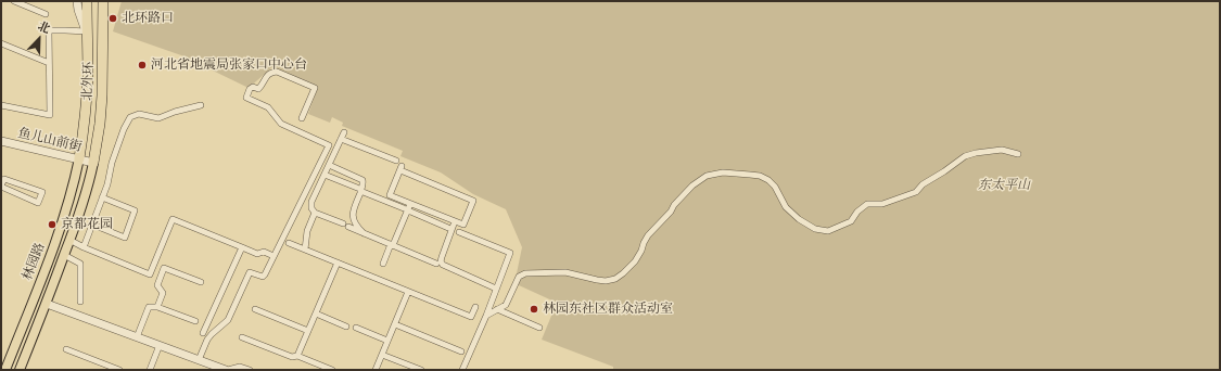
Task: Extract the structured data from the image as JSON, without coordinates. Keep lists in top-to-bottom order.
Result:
{
  "streets": {
    "highway": ["北外环"],
    "main road": ["林园路"],
    "street": ["鱼儿山前街"]
  },
  "crossings": [
    ["北外环", "鱼儿山前街"],
    ["北外环", "林园路"],
    ["鱼儿山前街", "林园路"]
  ],
  "parks": ["东太平山"],
  "places": [
    "北环路口",
    "河北省地震局张家口中心台",
    "京都花园",
    "林园东社区群众活动室"
  ],
  "north": "top right"
}
